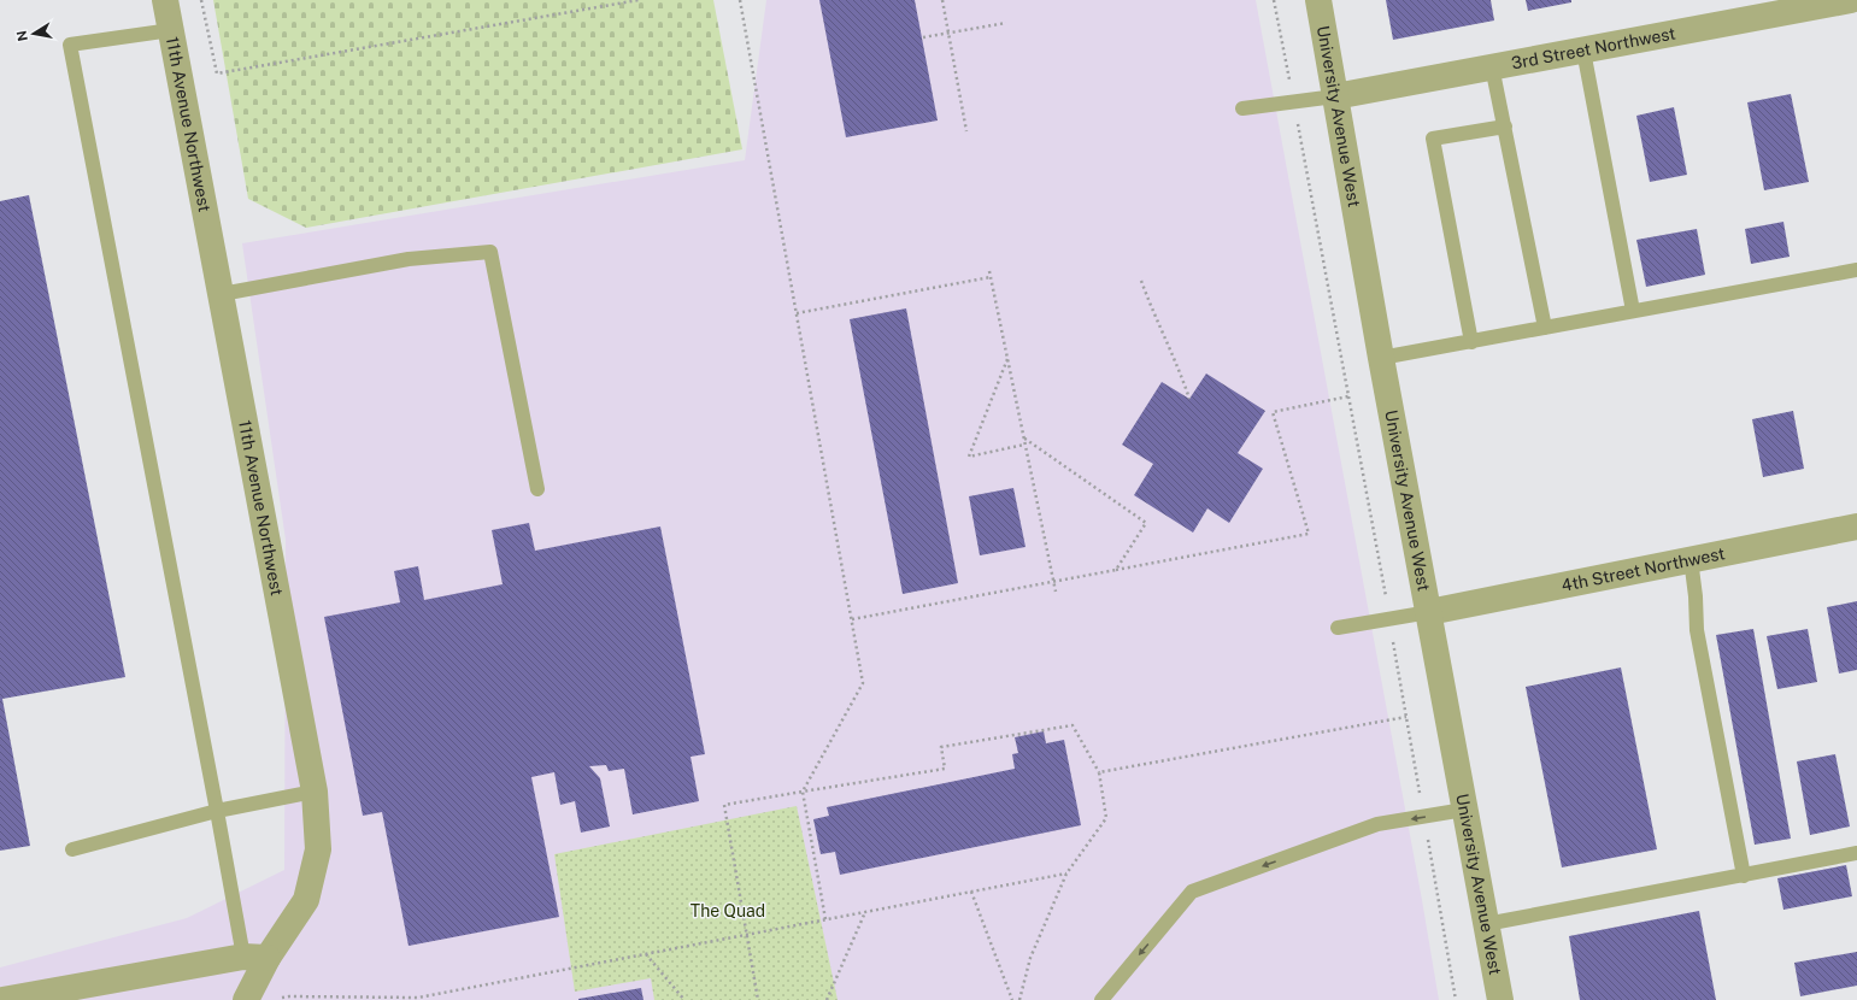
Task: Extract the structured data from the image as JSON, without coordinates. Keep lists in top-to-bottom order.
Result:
{
  "streets": {
    "street": [
      "3rd Street Northwest",
      "University Avenue West",
      "11th Avenue Northwest",
      "4th Street Northwest"
    ]
  },
  "crossings": [
    ["3rd Street Northwest", "University Avenue West"],
    ["University Avenue West", "4th Street Northwest"]
  ],
  "parks": ["The Quad"],
  "north": "left"
}
